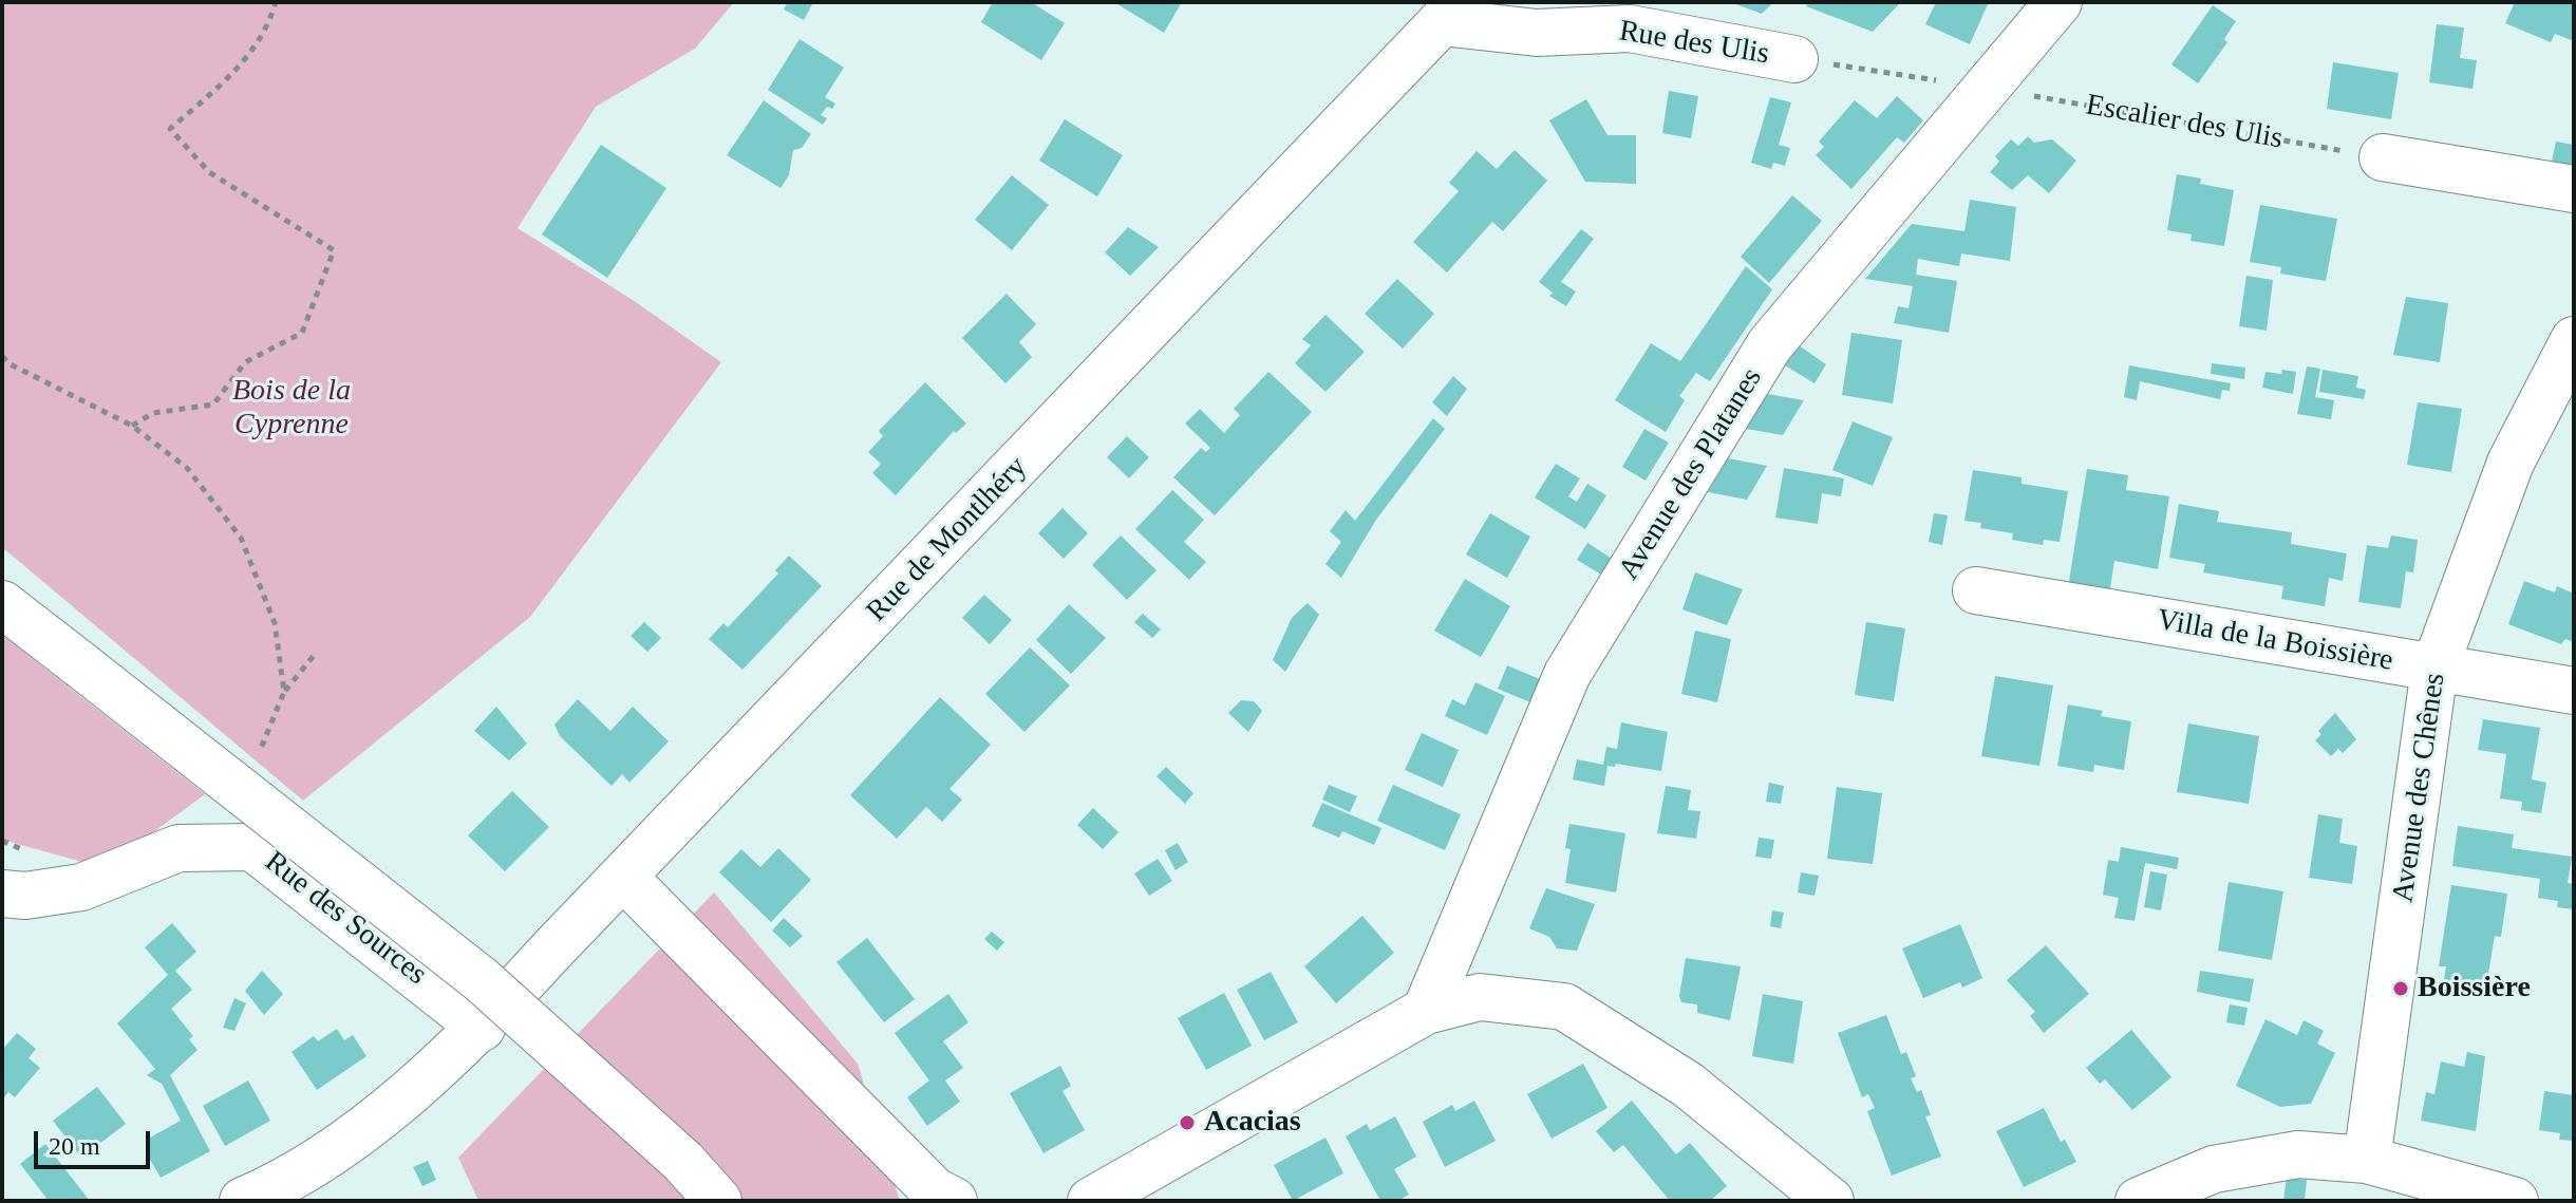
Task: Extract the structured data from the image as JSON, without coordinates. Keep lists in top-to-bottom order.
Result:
{
  "streets": {
    "street": [
      "Rue des Ulis",
      "Avenue des Platanes",
      "Rue de Montlhéry",
      "Villa de la Boissière",
      "Avenue des Chênes",
      "Rue des Sources"
    ],
    "path": ["Escalier des Ulis"]
  },
  "crossings": [
    ["Rue des Ulis", "Escalier des Ulis"],
    ["Rue des Ulis", "Rue de Montlhéry"],
    ["Escalier des Ulis", "Avenue des Platanes"],
    ["Rue de Montlhéry", "Rue des Sources"],
    ["Villa de la Boissière", "Avenue des Chênes"]
  ],
  "parks": ["Bois de la Cyprenne"],
  "places": ["Boissière", "Acacias"],
  "scale_bar": "20 m"
}
